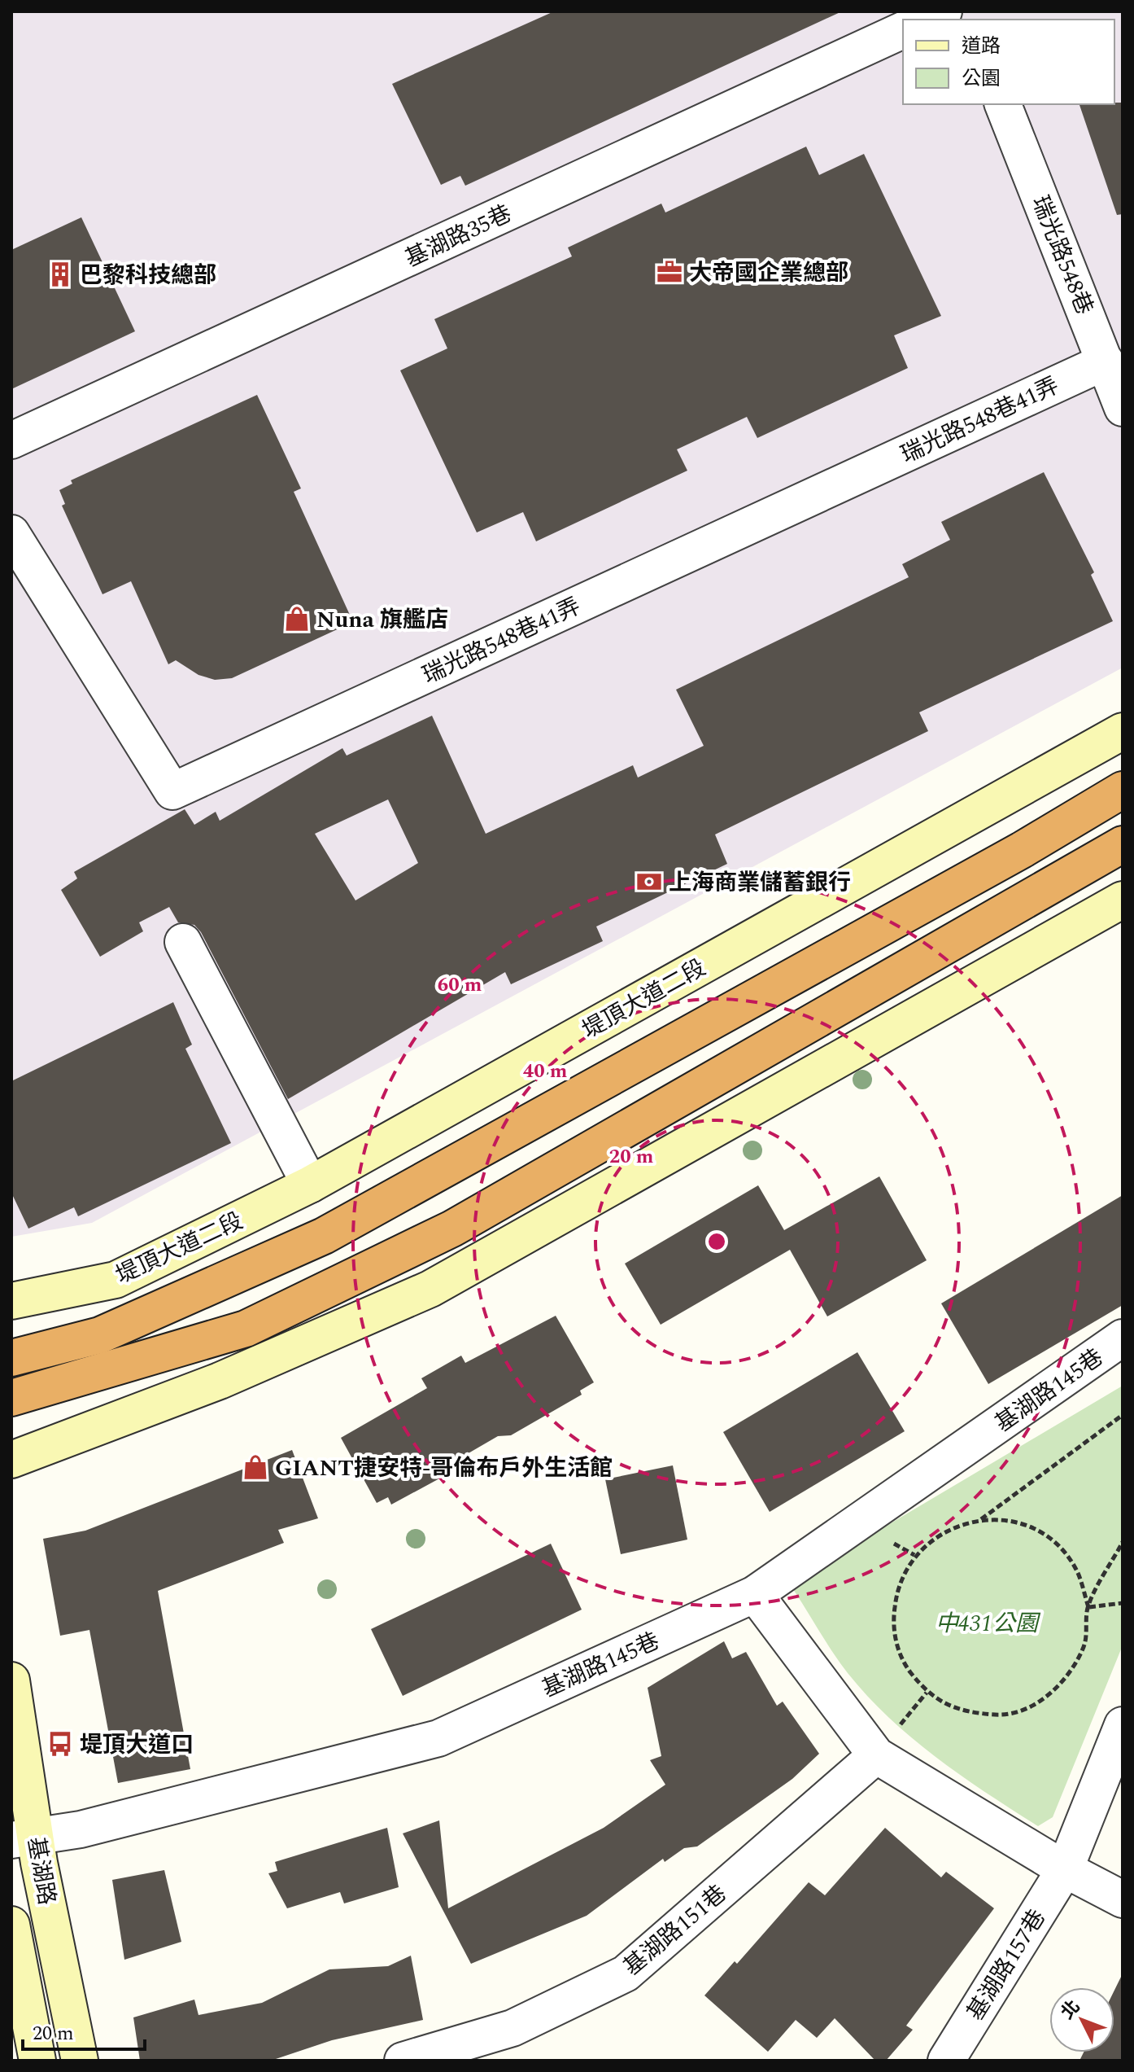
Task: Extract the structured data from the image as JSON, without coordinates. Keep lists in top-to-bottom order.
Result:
{
  "streets": {
    "highway": ["堤頂大道二段"],
    "street": [
      "基湖路35巷",
      "瑞光路548巷",
      "瑞光路548巷41弄",
      "基湖路145巷",
      "基湖路",
      "基湖路151巷",
      "基湖路157巷"
    ]
  },
  "crossings": [
    ["瑞光路548巷", "瑞光路548巷41弄"],
    ["基湖路145巷", "基湖路"]
  ],
  "parks": ["中431公園"],
  "places": {
    "office": ["大帝國企業總部"],
    "building": ["巴黎科技總部"],
    "shop": ["Nuna 旗艦店", "GIANT捷安特-哥倫布戶外生活館"],
    "bank": ["上海商業儲蓄銀行"],
    "bus stop": ["堤頂大道口"]
  },
  "legend": ["道路", "公園"],
  "scale_bar": "20 m",
  "north": "top left",
  "rings": ["60 m", "40 m", "20 m"]
}
